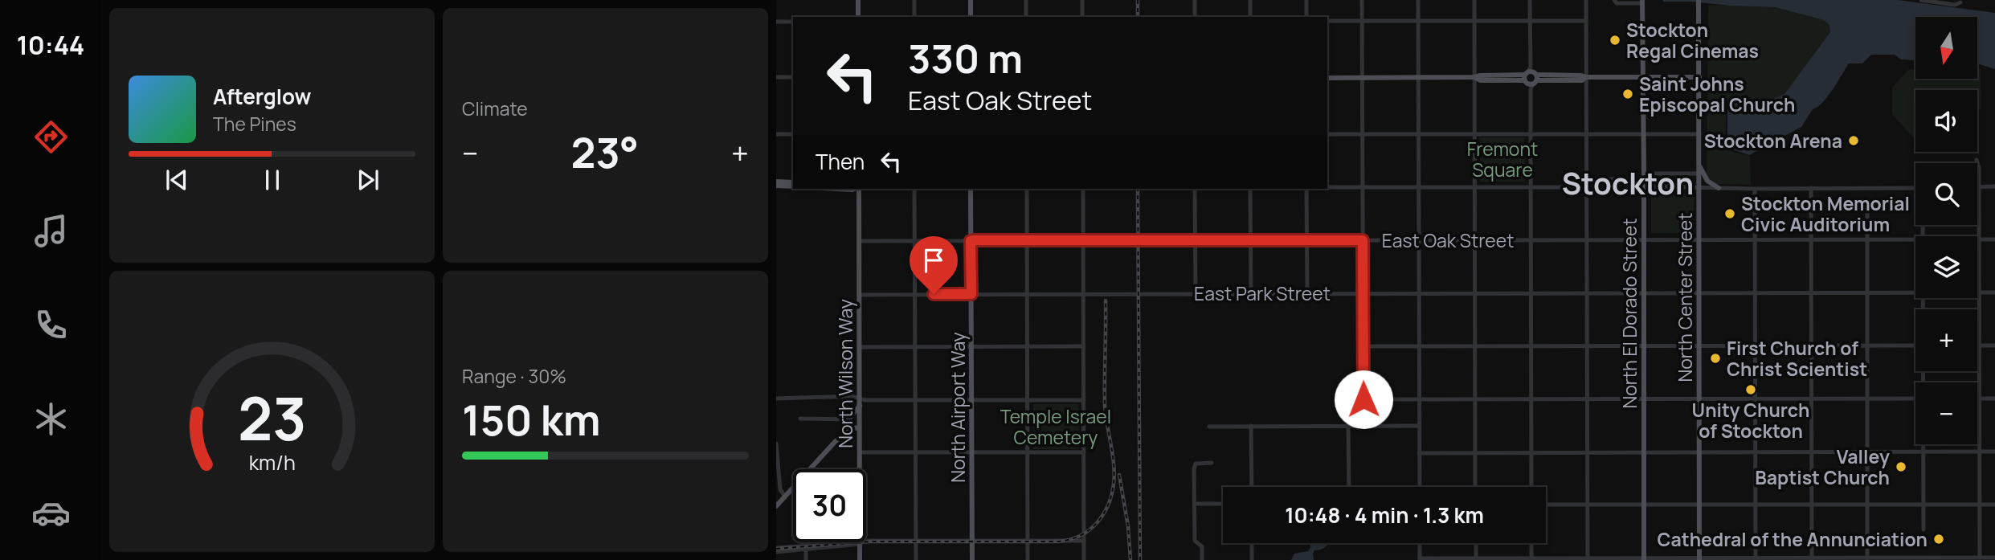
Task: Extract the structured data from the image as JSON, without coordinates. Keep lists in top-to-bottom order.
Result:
{
  "streets": {
    "main road": [
      "North Center Street",
      "North El Dorado Street",
      "North Wilson Way",
      "North Airport Way"
    ],
    "street": ["East Oak Street", "East Park Street"]
  },
  "crossings": [
    ["East Oak Street", "North Center Street"],
    ["East Oak Street", "North El Dorado Street"],
    ["East Oak Street", "North Wilson Way"],
    ["East Oak Street", "North Airport Way"],
    ["East Park Street", "North Center Street"],
    ["East Park Street", "North El Dorado Street"],
    ["East Park Street", "North Wilson Way"],
    ["East Park Street", "North Airport Way"]
  ],
  "districts": ["Stockton"],
  "parks": ["Fremont Square", "Temple Israel Cemetery"],
  "places": [
    "Stockton Regal Cinemas",
    "Saint Johns Episcopal Church",
    "Stockton Arena",
    "Stockton Memorial Civic Auditorium",
    "First Church of Christ Scientist",
    "Unity Church of Stockton",
    "Valley Baptist Church",
    "Cathedral of the Annunciation"
  ],
  "north": "bottom",
  "page": {
    "tabs": "10:44",
    "tile": [
      "Climate",
      ["Range · 30%", "150 km"]
    ],
    "map_buttons": ["+", "−"],
    "turn": ["330 m", "East Oak Street"],
    "song": ["Afterglow", "The Pines"],
    "heat": ["−", "23°", "+"],
    "then": "Then",
    "limit": "30",
    "trip": "10:48 · 4 min · 1.3 km",
    "gauge": ["23", "km/h"]
  }
}
